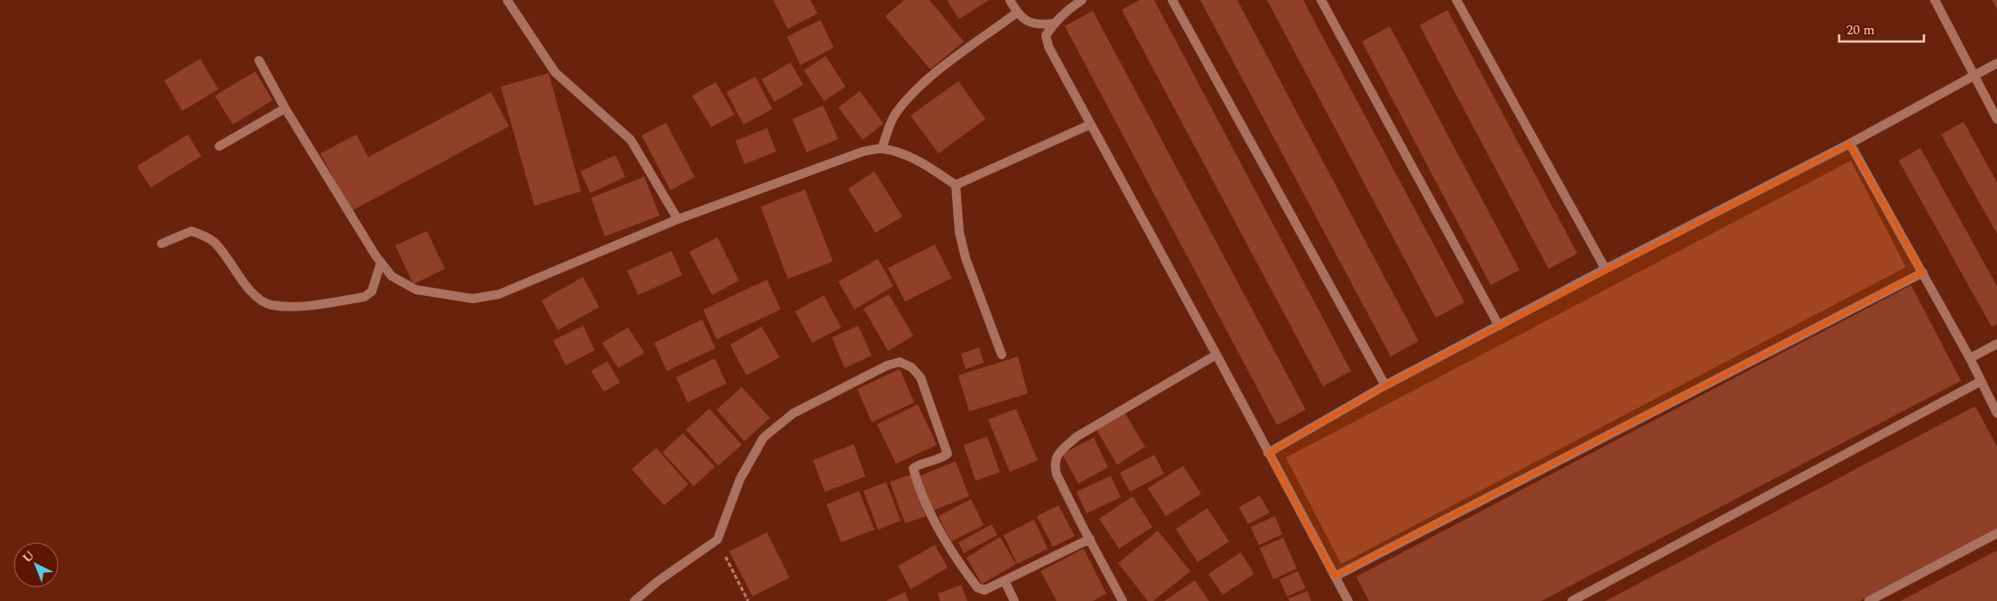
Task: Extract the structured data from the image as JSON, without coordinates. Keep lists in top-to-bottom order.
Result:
{
  "scale_bar": "20 m",
  "north": "top left"
}
